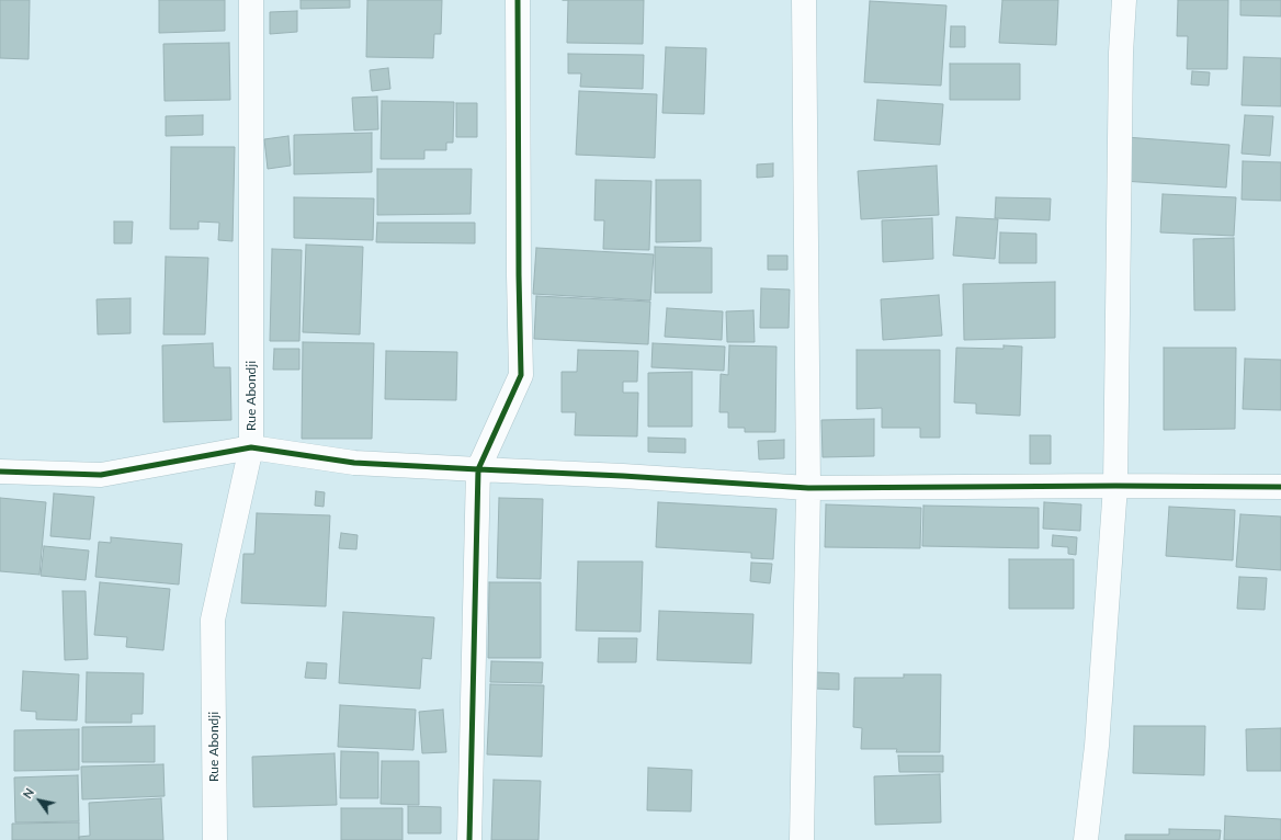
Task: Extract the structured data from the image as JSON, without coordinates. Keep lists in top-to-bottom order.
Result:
{
  "streets": {
    "street": ["Rue Abondji"]
  },
  "north": "top left"
}
